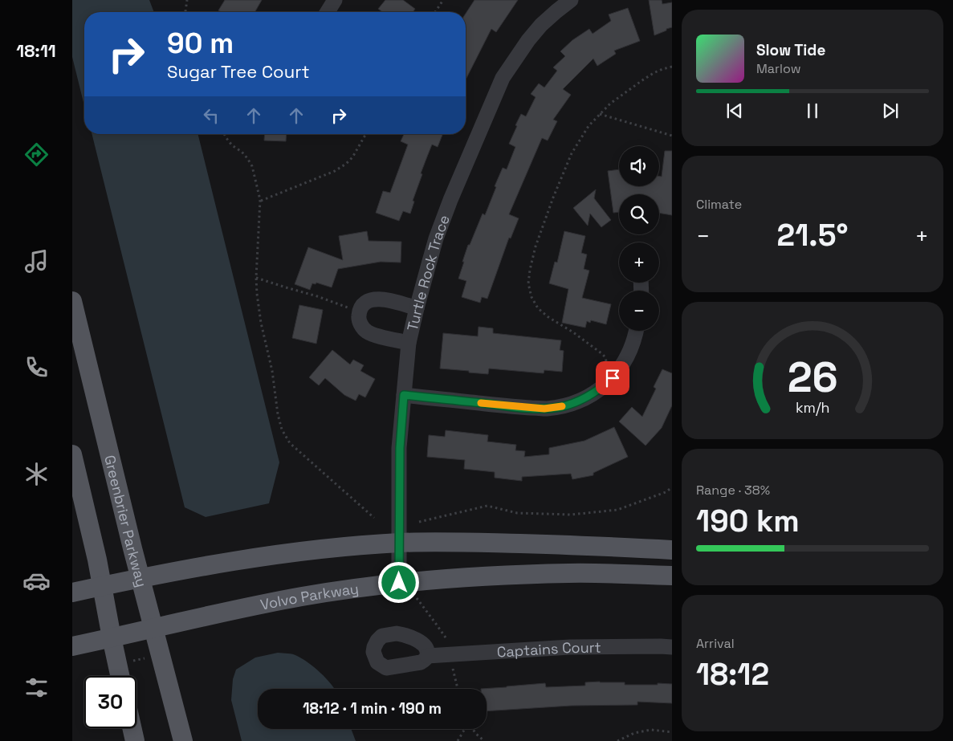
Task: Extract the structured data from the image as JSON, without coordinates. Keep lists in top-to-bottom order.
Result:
{
  "streets": {
    "main road": ["Greenbrier Parkway", "Volvo Parkway"],
    "street": ["Turtle Rock Trace", "Captains Court"]
  },
  "crossings": [
    ["Turtle Rock Trace", "Volvo Parkway"],
    ["Greenbrier Parkway", "Volvo Parkway"]
  ],
  "page": {
    "tabs": "18:11",
    "turn": ["90 m", "Sugar Tree Court"],
    "song": ["Slow Tide", "Marlow"],
    "map_buttons": ["+", "−"],
    "tile": [
      "Climate",
      ["Range · 38%", "190 km"],
      ["Arrival", "18:12"]
    ],
    "heat": ["−", "21.5°", "+"],
    "limit": "30",
    "trip": "18:12 · 1 min · 190 m",
    "gauge": ["26", "km/h"]
  }
}
